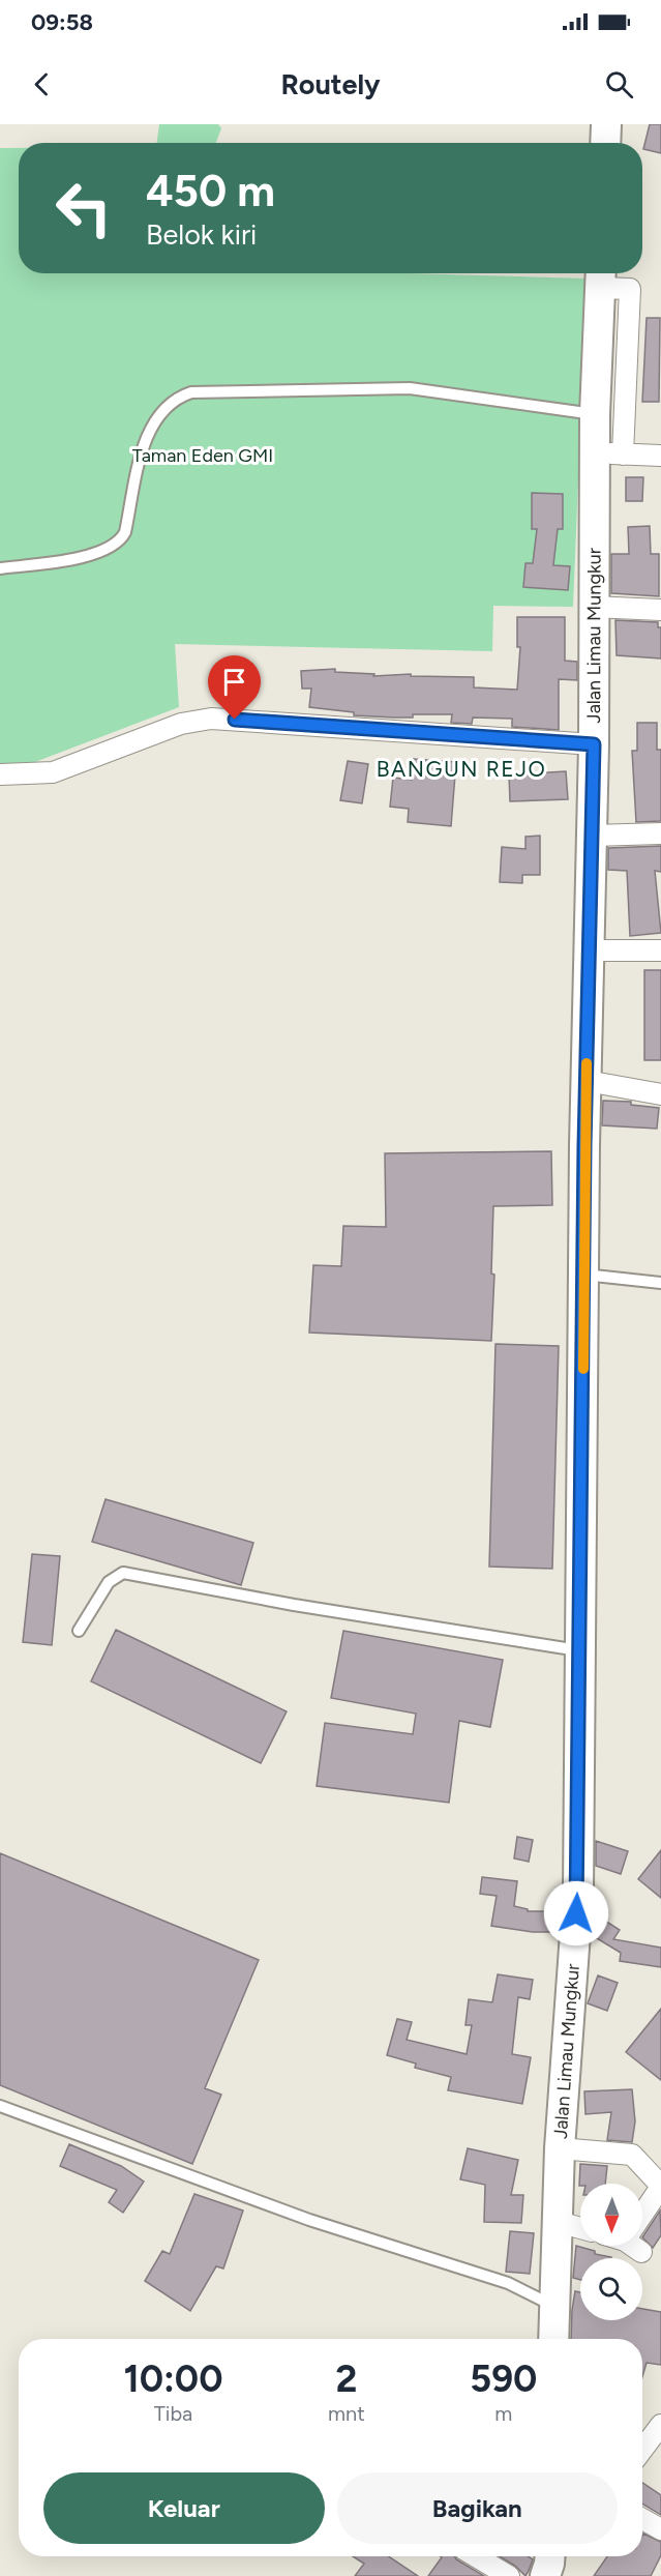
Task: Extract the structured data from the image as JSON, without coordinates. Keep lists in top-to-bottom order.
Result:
{
  "streets": {
    "street": ["Jalan Limau Mungkur"]
  },
  "districts": ["BANGUN REJO"],
  "parks": ["Taman Eden GMI"],
  "north": "bottom",
  "page": {
    "status": "09:58",
    "header": "Routely",
    "turn": ["450 m", "Belok kiri"],
    "eta": [
      "10:00",
      "Tiba",
      "2",
      "mnt",
      "590",
      "m"
    ],
    "buttons": ["Keluar", "Bagikan"]
  }
}
